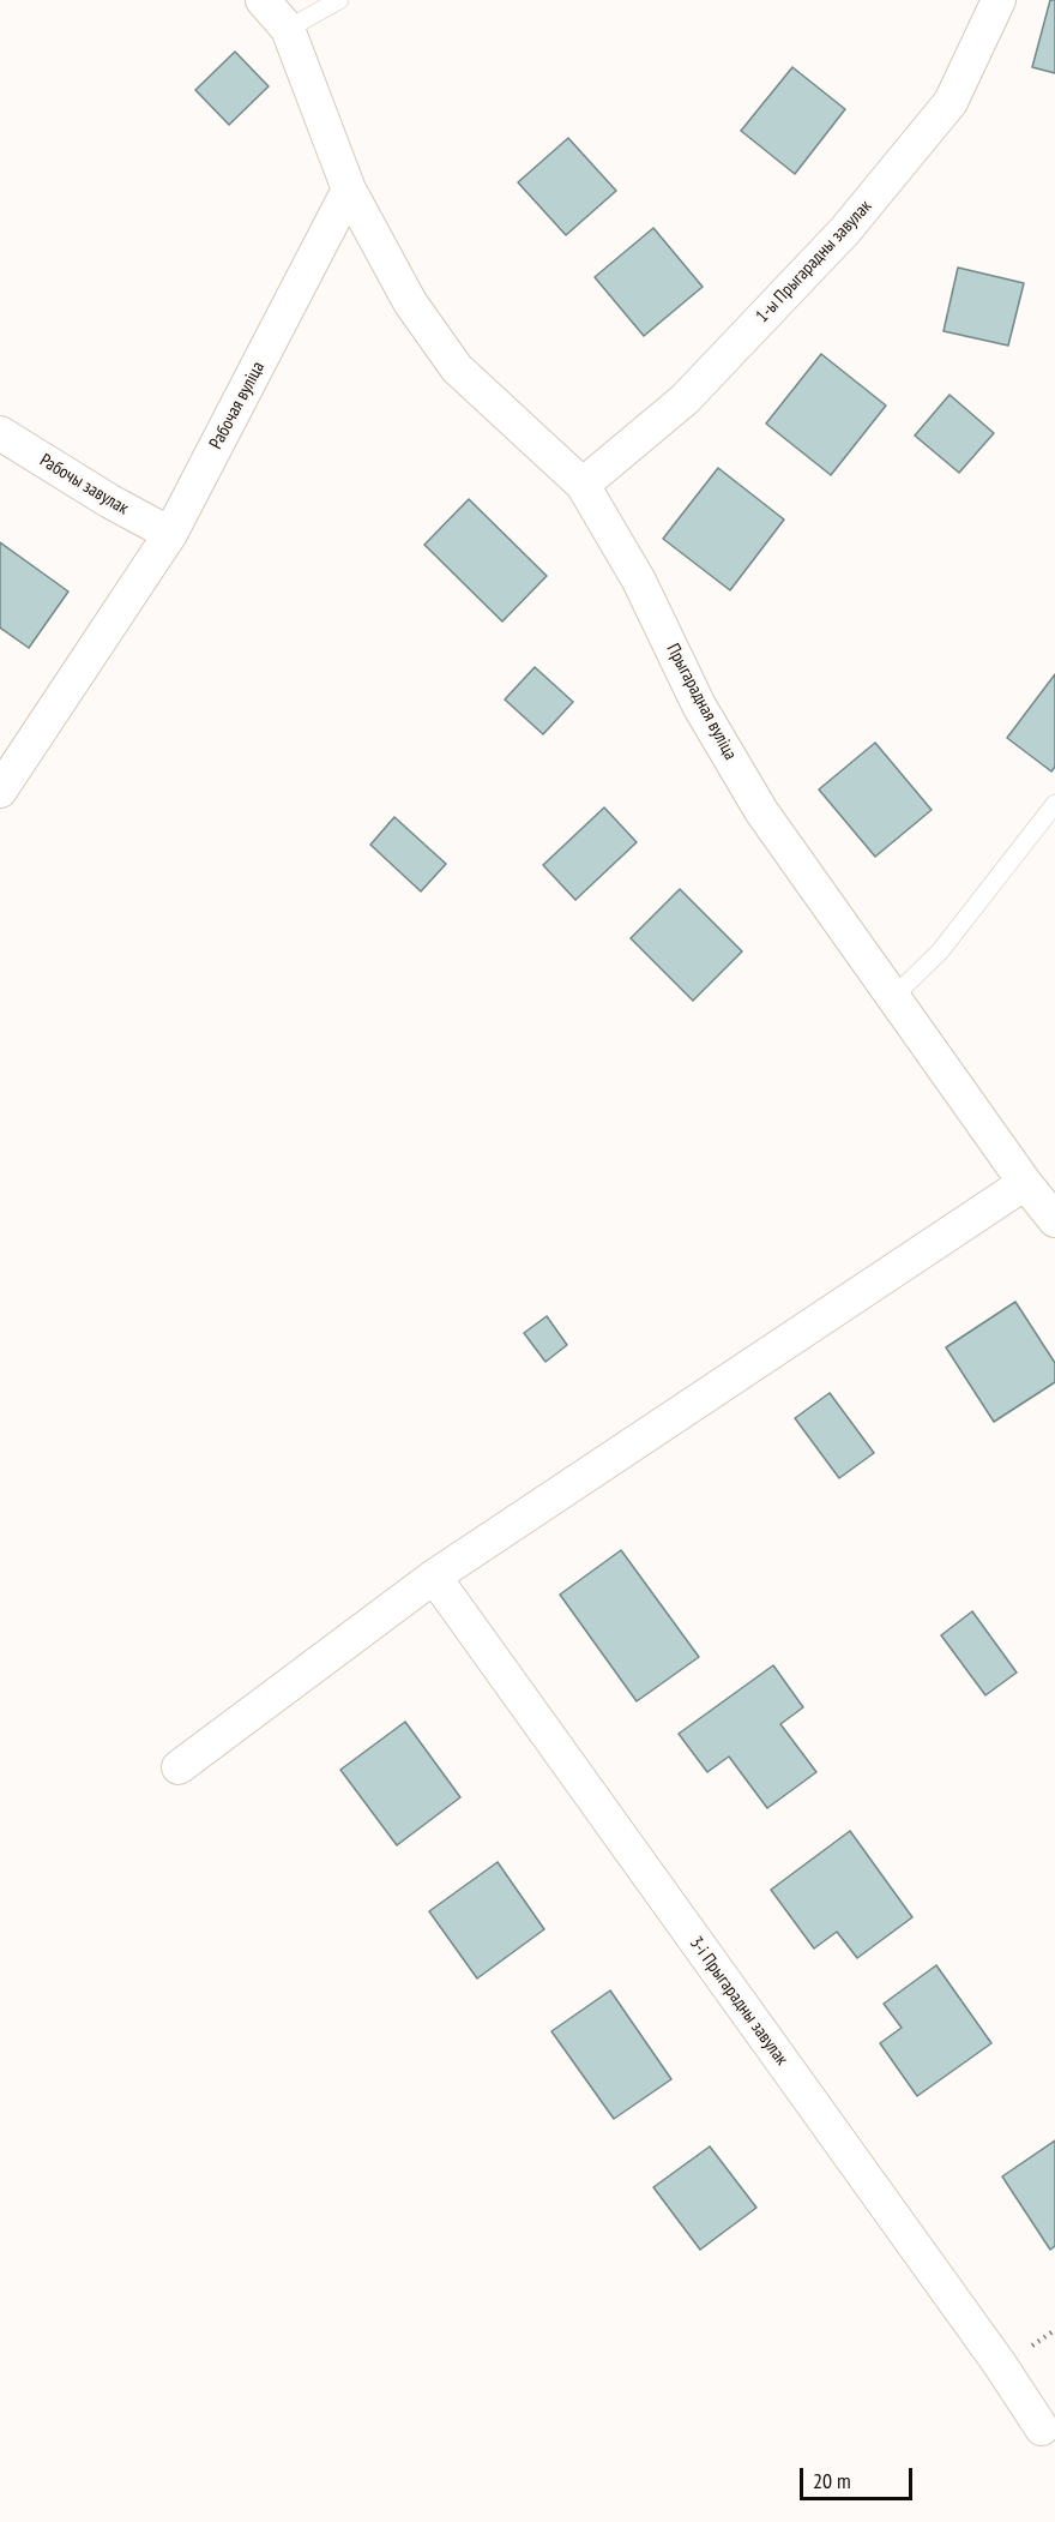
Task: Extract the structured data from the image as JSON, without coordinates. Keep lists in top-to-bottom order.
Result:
{
  "streets": {
    "street": [
      "1-ы Прыгарадны завулак",
      "Рабочая вуліца",
      "Рабочы завулак",
      "Прыгарадная вуліца",
      "3-і Прыгарадны завулак"
    ]
  },
  "crossings": [
    ["1-ы Прыгарадны завулак", "Прыгарадная вуліца"],
    ["Рабочая вуліца", "Рабочы завулак"],
    ["Рабочая вуліца", "Прыгарадная вуліца"]
  ],
  "scale_bar": "20 m"
}
